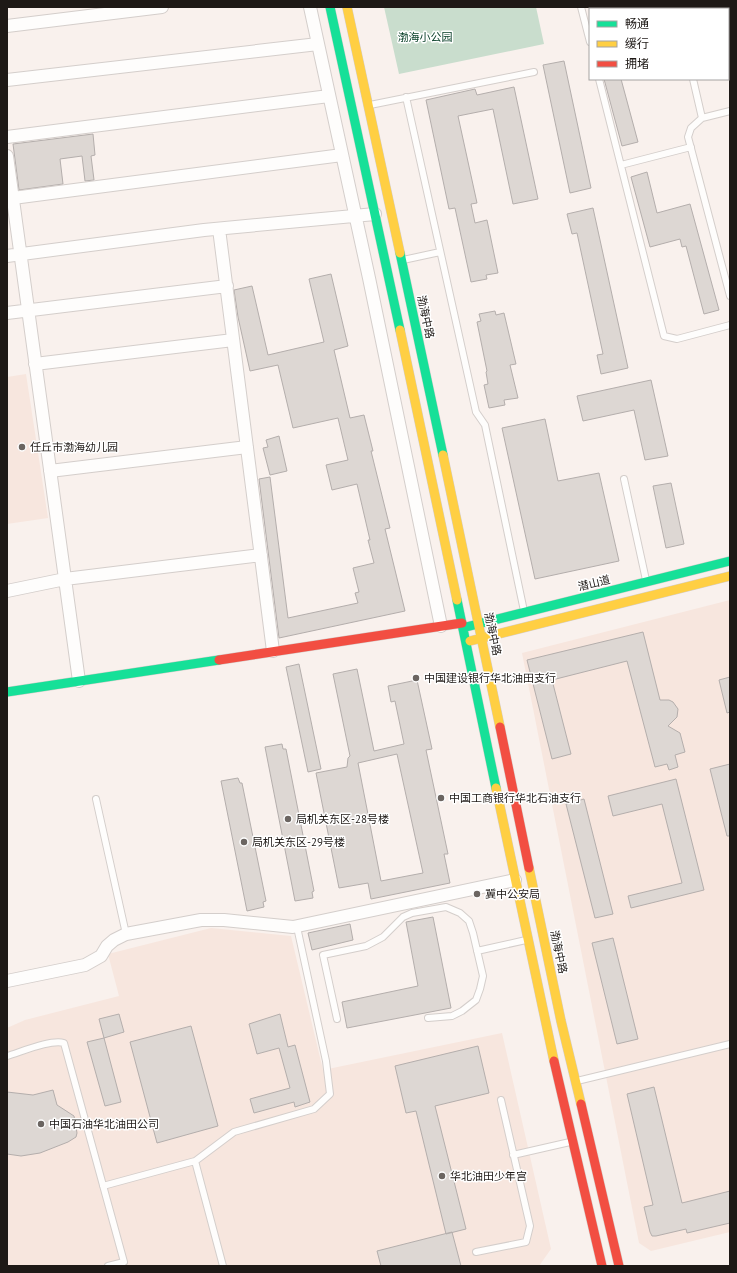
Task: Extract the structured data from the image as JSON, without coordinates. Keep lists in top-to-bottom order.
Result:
{
  "streets": {
    "main road": ["渤海中路", "潜山道"]
  },
  "crossings": [
    ["渤海中路", "潜山道"]
  ],
  "parks": ["渤海小公园"],
  "places": [
    "任丘市渤海幼儿园",
    "中国建设银行华北油田支行",
    "中国工商银行华北石油支行",
    "局机关东区-28号楼",
    "局机关东区-29号楼",
    "冀中公安局",
    "中国石油华北油田公司",
    "华北油田少年宫"
  ],
  "legend": ["畅通", "缓行", "拥堵"]
}
